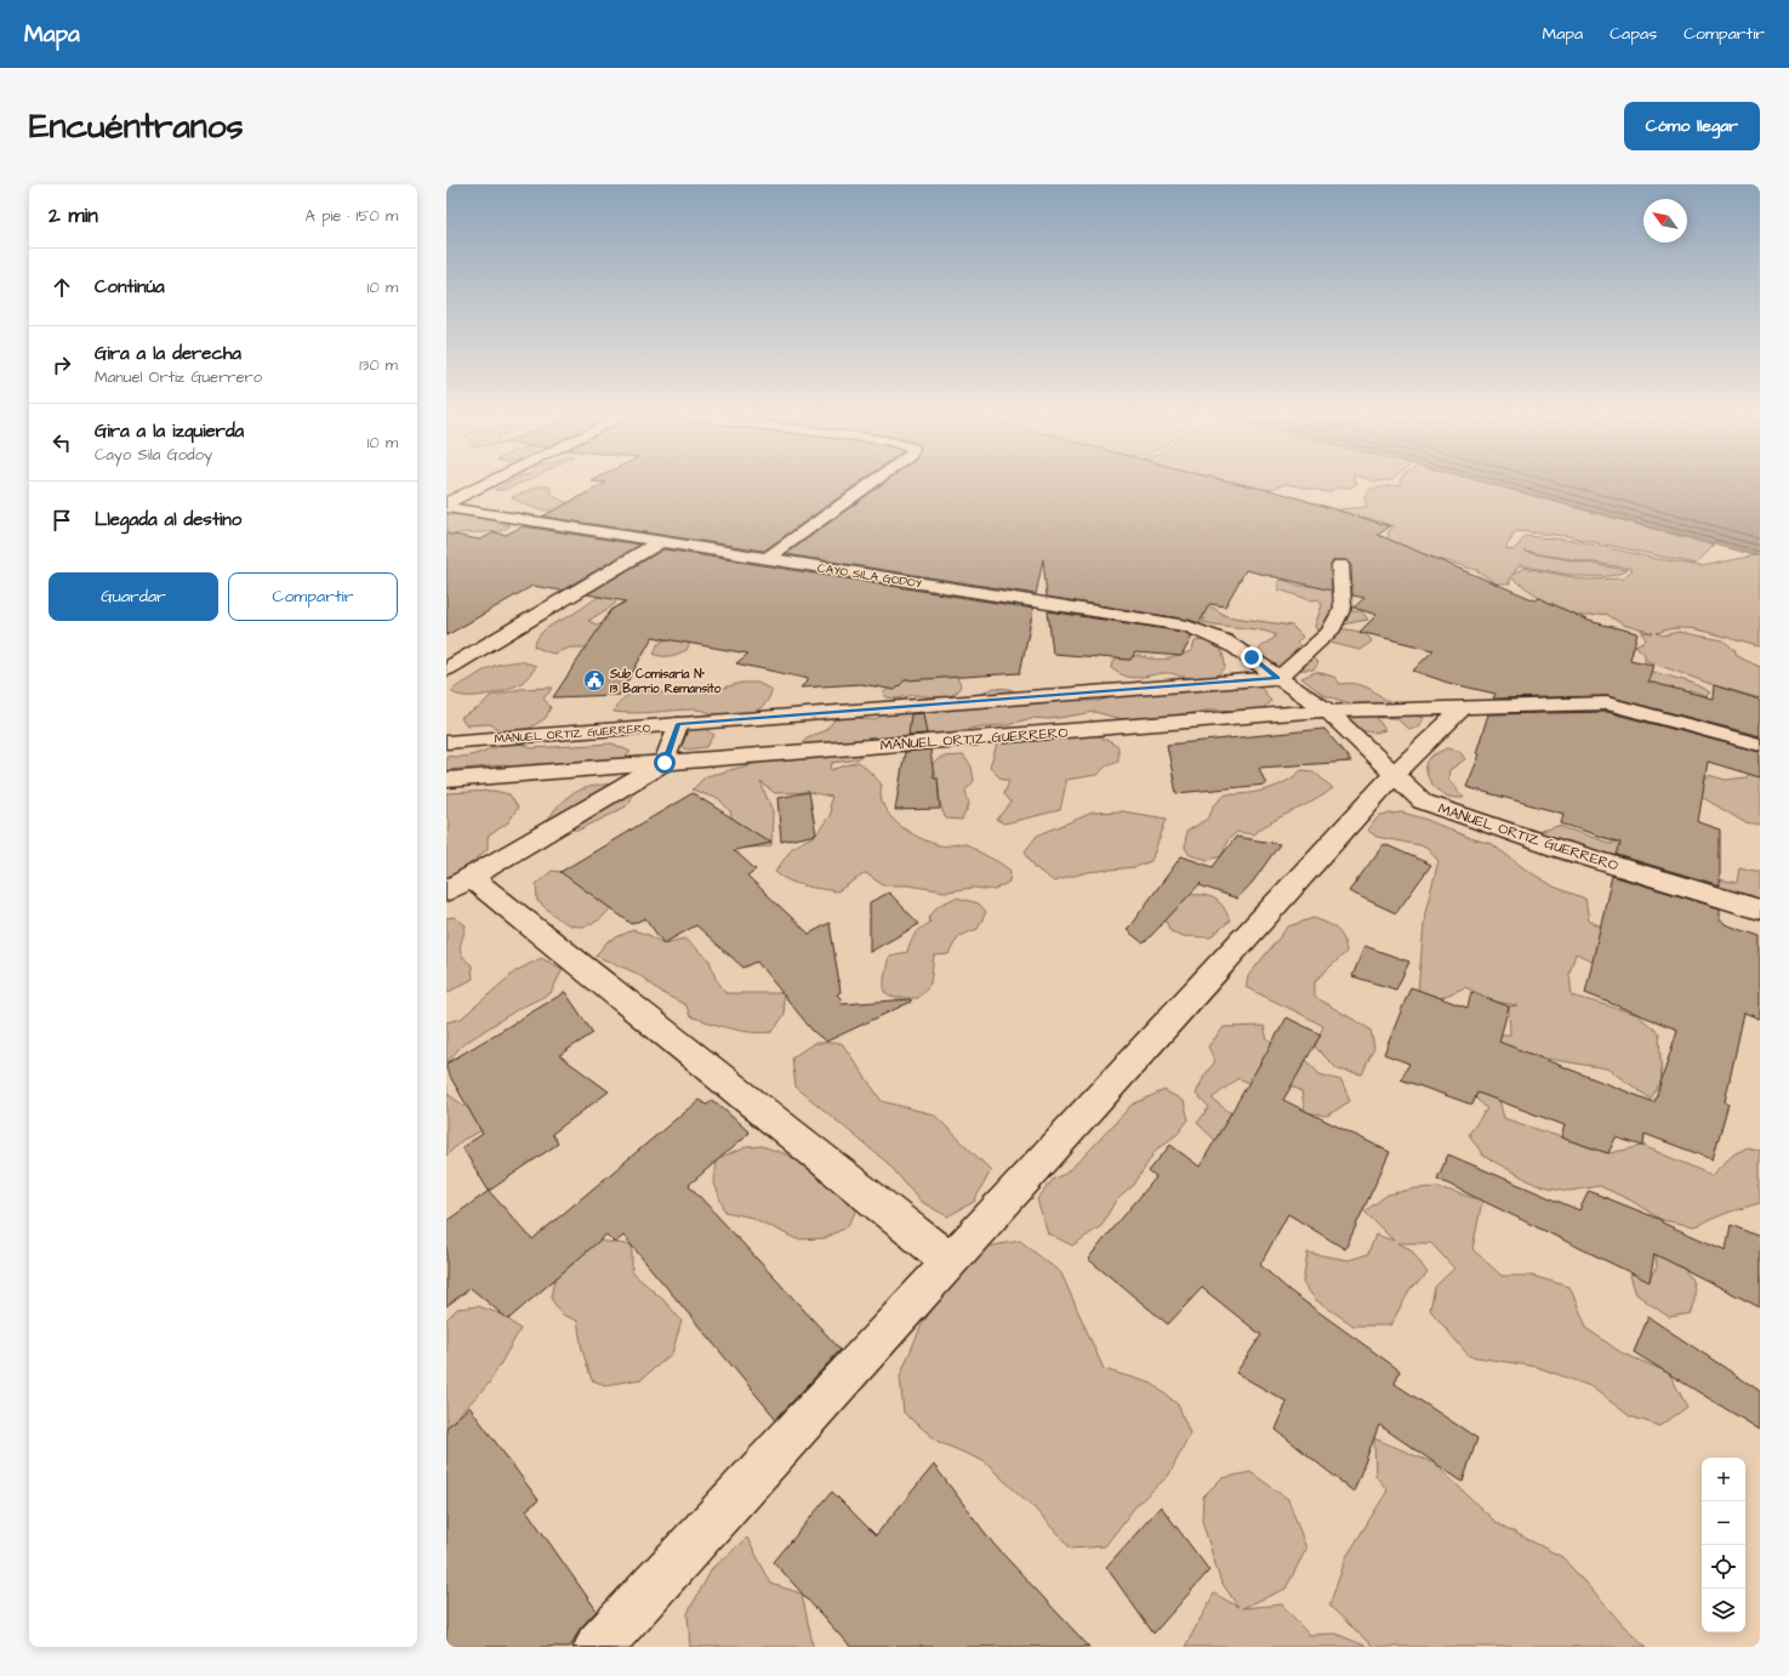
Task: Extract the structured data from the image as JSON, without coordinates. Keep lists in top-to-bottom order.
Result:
{
  "streets": {
    "street": ["CAYO SILA GODOY", "MANUEL ORTIZ GUERRERO"]
  },
  "crossings": [
    ["CAYO SILA GODOY", "MANUEL ORTIZ GUERRERO"]
  ],
  "places": {
    "public building": ["Sub Comisaría N° 13 Barrio Remansito"]
  },
  "north": "top left",
  "page": {
    "header": "Mapa",
    "nav": ["Mapa", "Capas", "Compartir"],
    "buttons": [
      "Cómo llegar",
      ["Guardar", "Compartir"]
    ],
    "title": "Encuéntranos",
    "heading": ["2 min", "A pie · 150 m"],
    "list": [
      ["Continúa", "10 m"],
      ["Gira a la derecha", "Manuel Ortiz Guerrero", "130 m"],
      ["Gira a la izquierda", "Cayo Sila Godoy", "10 m"],
      "Llegada al destino"
    ],
    "map_buttons": ["+", "−"]
  }
}
